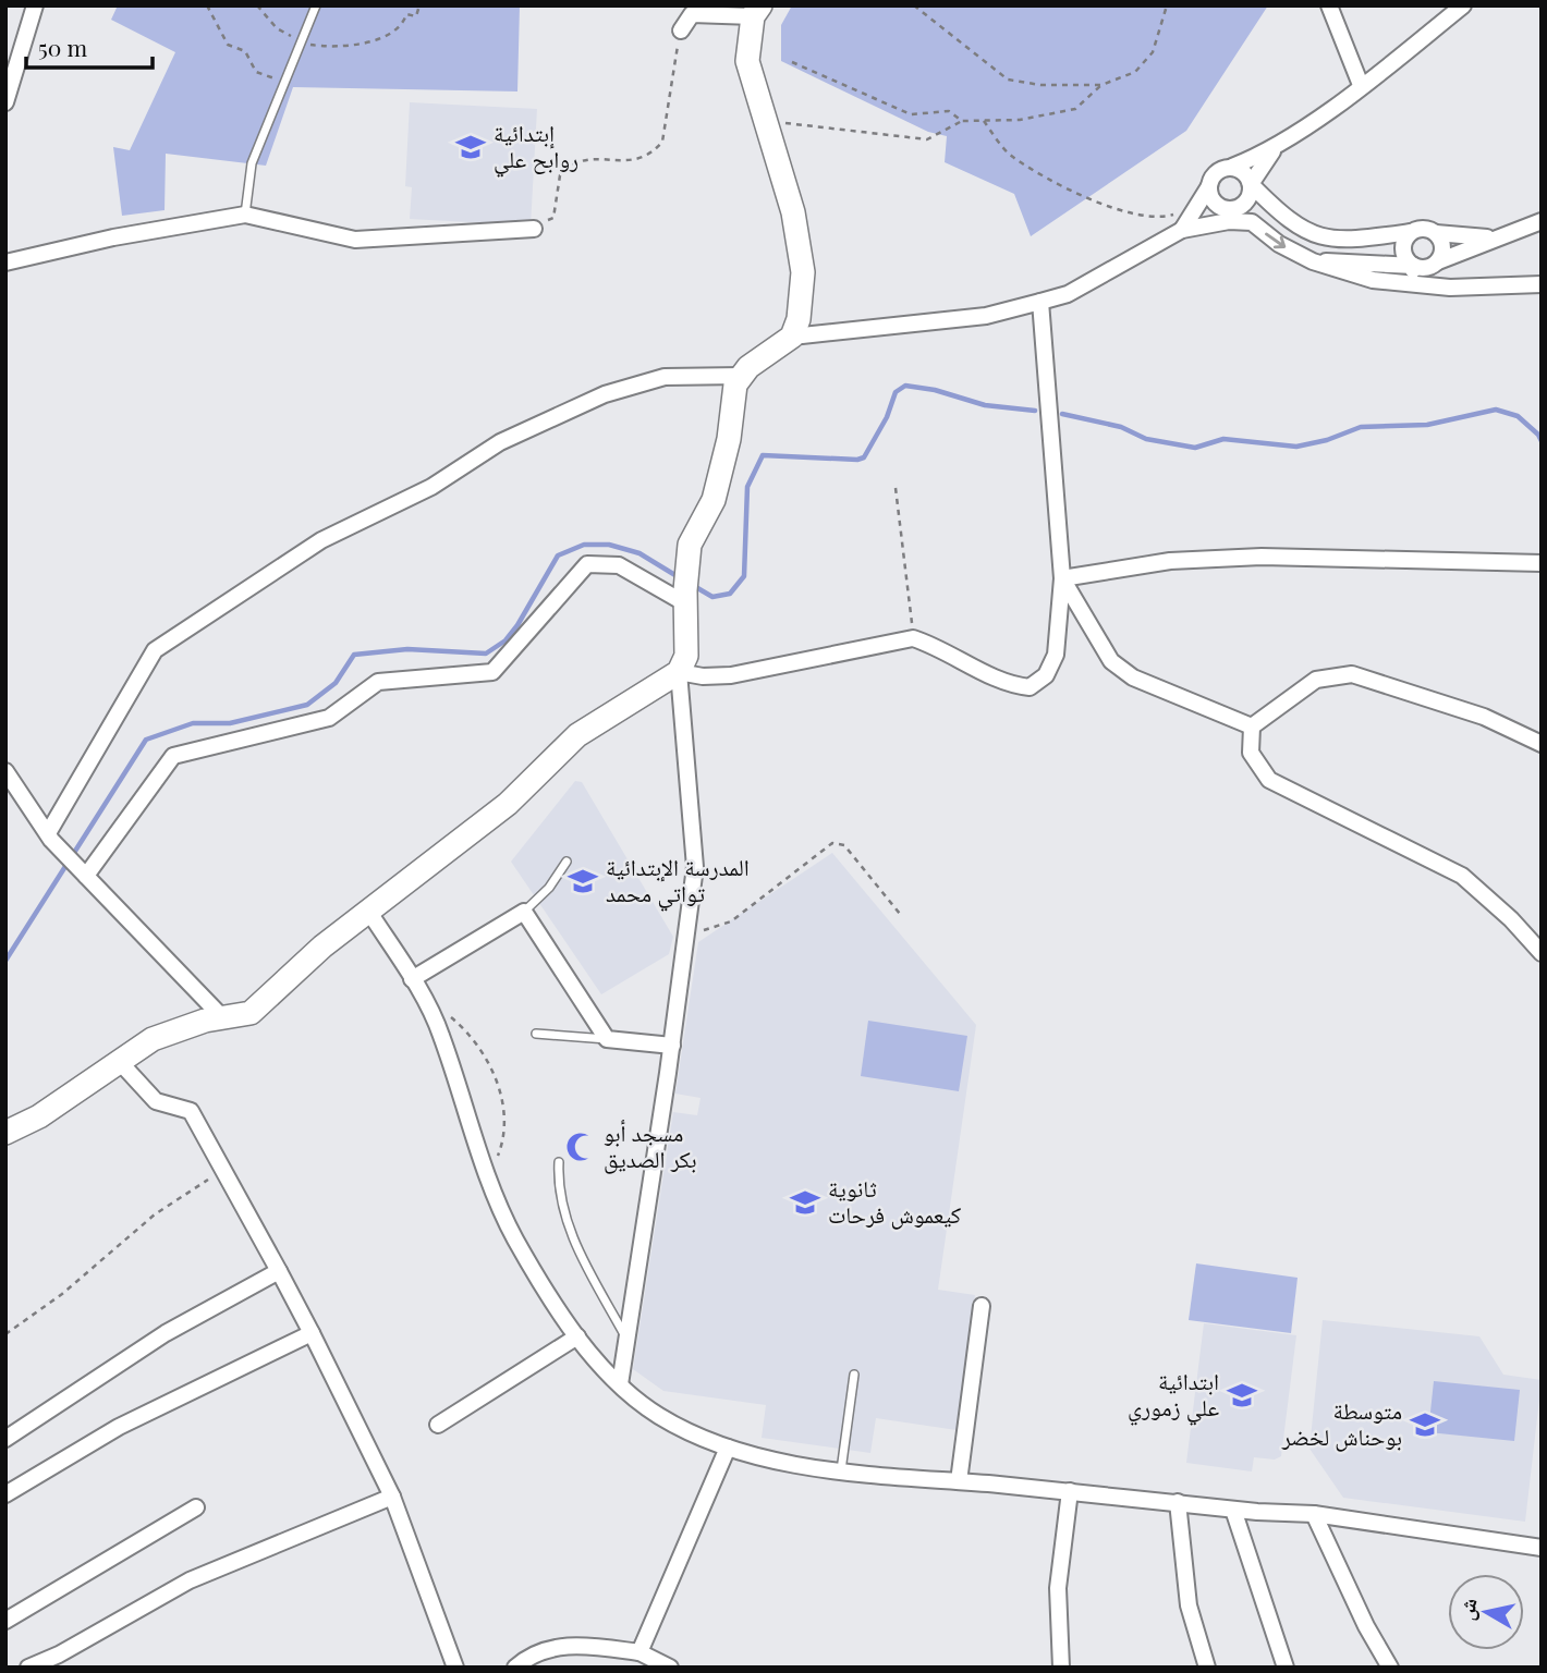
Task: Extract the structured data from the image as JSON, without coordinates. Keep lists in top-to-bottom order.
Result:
{
  "places": {
    "school or university": [
      "إبتدائية روابح علي",
      "المدرسة الإبتدائية تواتي محمد",
      "ثانوية كيعموش فرحات",
      "ابتدائية علي زموري",
      "متوسطة بوحناش لخضر"
    ],
    "mosque": ["مسجد أبو بكر الصديق"]
  },
  "scale_bar": "50 m",
  "north": "left"
}
